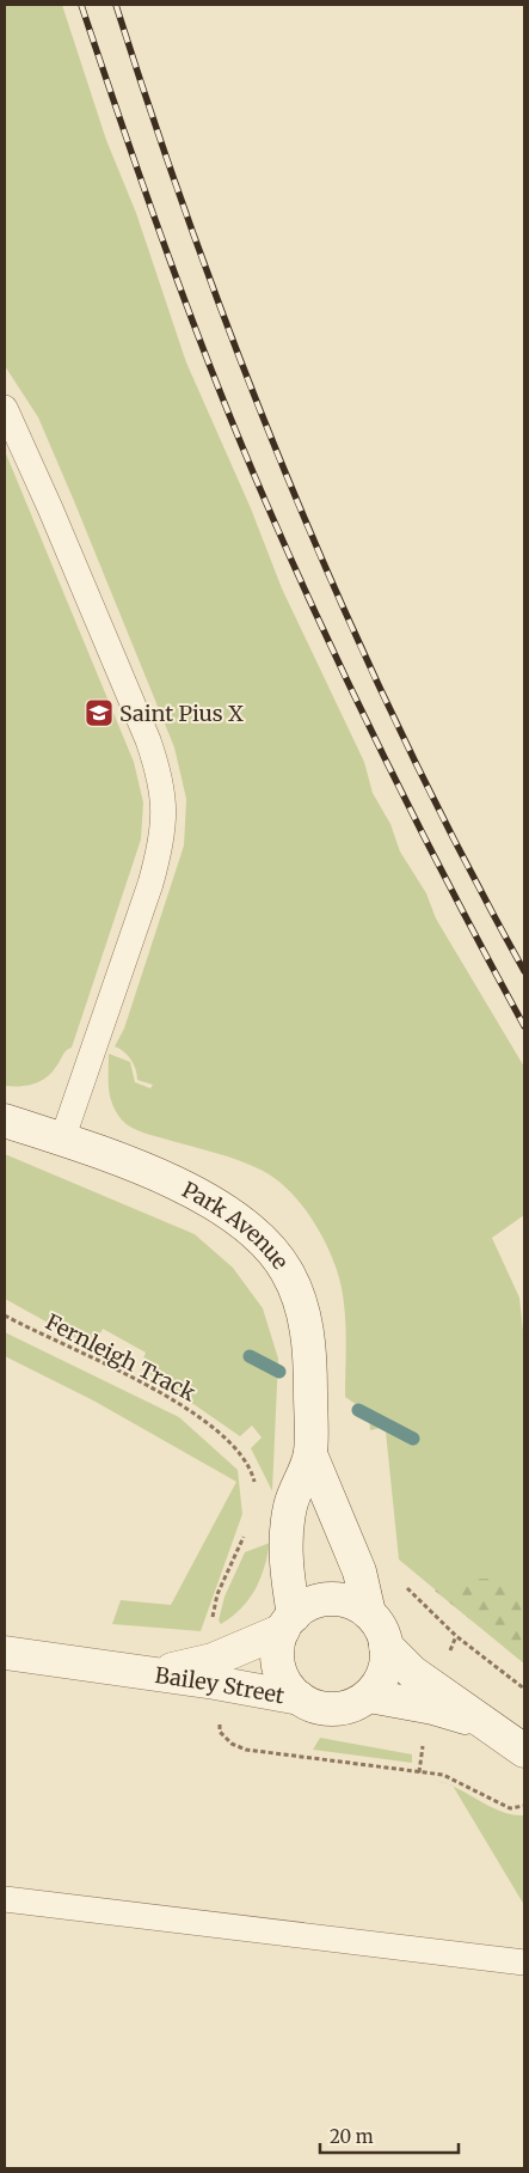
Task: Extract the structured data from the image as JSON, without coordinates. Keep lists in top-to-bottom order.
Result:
{
  "streets": {
    "main road": ["Park Avenue", "Bailey Street"],
    "path": ["Fernleigh Track"]
  },
  "crossings": [
    ["Park Avenue", "Bailey Street"]
  ],
  "places": {
    "school or university": ["Saint Pius X"]
  },
  "scale_bar": "20 m"
}
